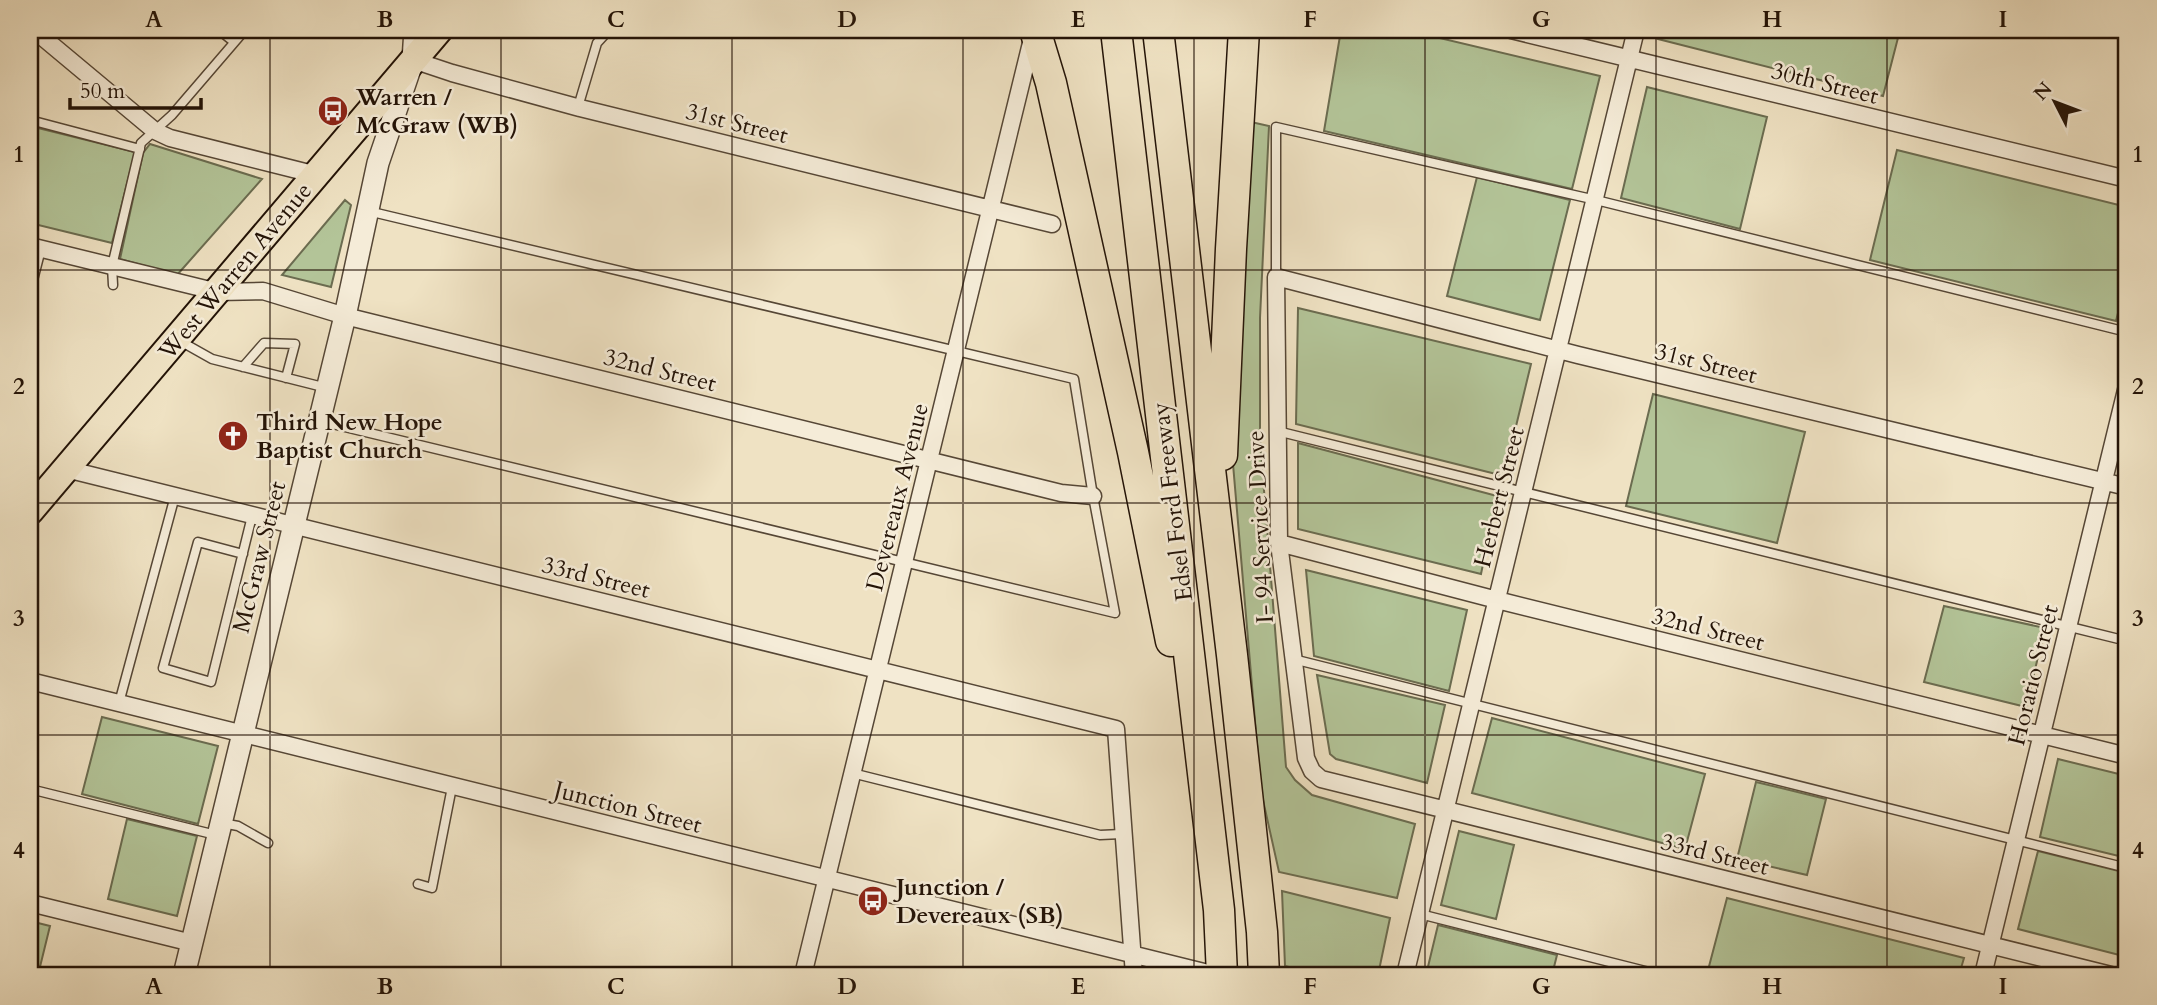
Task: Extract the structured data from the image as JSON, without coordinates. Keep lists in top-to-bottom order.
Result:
{
  "streets": {
    "highway": ["Edsel Ford Freeway"],
    "main road": ["West Warren Avenue"],
    "street": [
      "30th Street",
      "31st Street",
      "32nd Street",
      "Devereaux Avenue",
      "Herbert Street",
      "I- 94 Service Drive",
      "McGraw Street",
      "33rd Street",
      "Horatio Street",
      "Junction Street"
    ]
  },
  "crossings": [
    ["30th Street", "Herbert Street"],
    ["31st Street", "West Warren Avenue"],
    ["31st Street", "Devereaux Avenue"],
    ["31st Street", "Herbert Street"],
    ["31st Street", "I- 94 Service Drive"],
    ["31st Street", "McGraw Street"],
    ["31st Street", "Horatio Street"],
    ["West Warren Avenue", "32nd Street"],
    ["West Warren Avenue", "McGraw Street"],
    ["West Warren Avenue", "33rd Street"],
    ["32nd Street", "Devereaux Avenue"],
    ["32nd Street", "Herbert Street"],
    ["32nd Street", "I- 94 Service Drive"],
    ["32nd Street", "McGraw Street"],
    ["32nd Street", "Horatio Street"],
    ["Devereaux Avenue", "33rd Street"],
    ["Devereaux Avenue", "Junction Street"],
    ["Herbert Street", "33rd Street"],
    ["I- 94 Service Drive", "33rd Street"],
    ["McGraw Street", "33rd Street"],
    ["McGraw Street", "Junction Street"],
    ["33rd Street", "Horatio Street"]
  ],
  "places": {
    "bus stop": ["Warren / McGraw (WB)", "Junction / Devereaux (SB)"],
    "church": ["Third New Hope Baptist Church"]
  },
  "scale_bar": "50 m",
  "north": "top left",
  "grid": {
    "columns": [
      "A",
      "B",
      "C",
      "D",
      "E",
      "F",
      "G",
      "H",
      "I"
    ],
    "rows": [
      "1",
      "2",
      "3",
      "4"
    ]
  }
}
